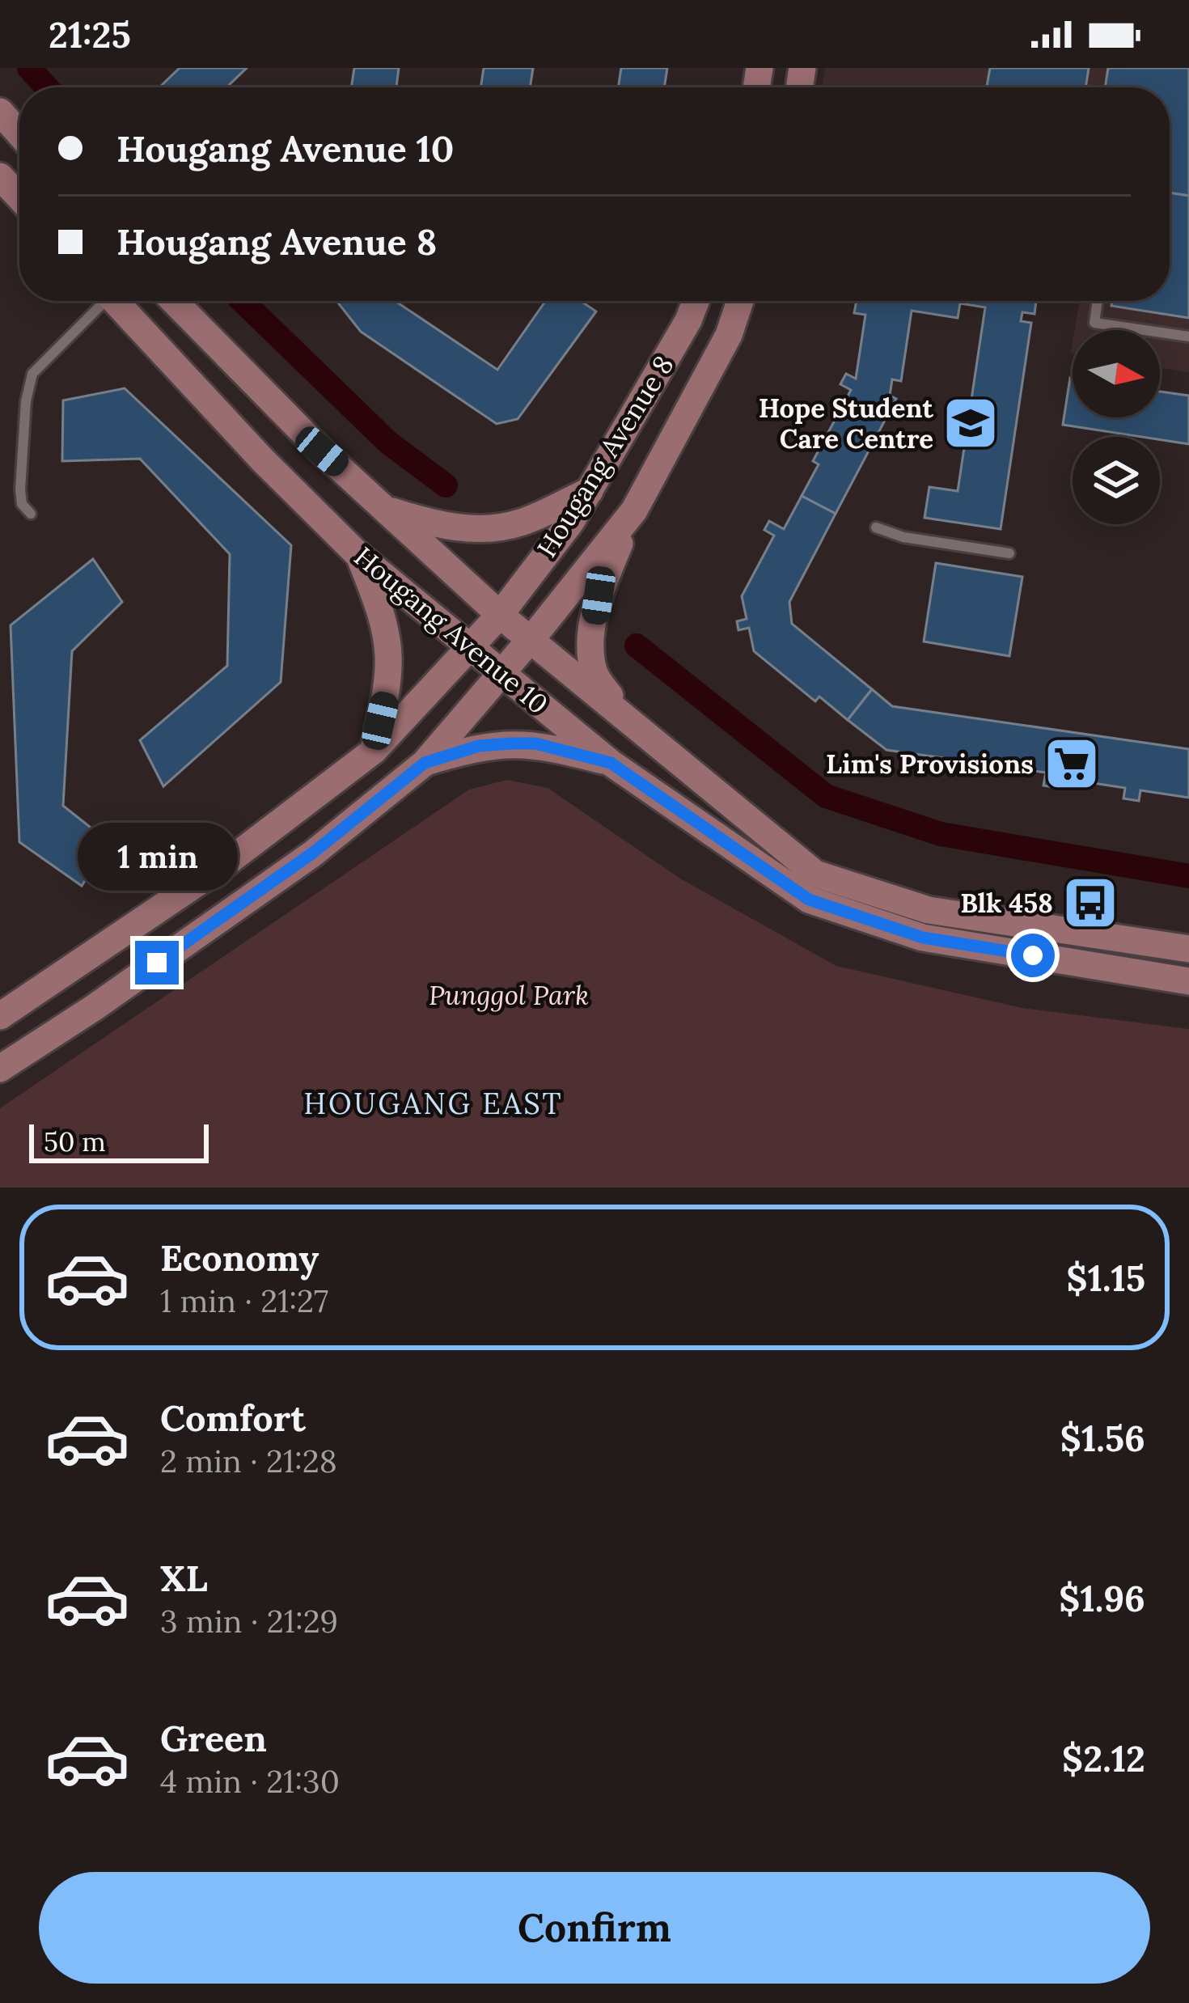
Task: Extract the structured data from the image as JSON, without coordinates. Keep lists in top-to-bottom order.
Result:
{
  "streets": {
    "main road": ["Hougang Avenue 8", "Hougang Avenue 10"]
  },
  "crossings": [
    ["Hougang Avenue 8", "Hougang Avenue 10"]
  ],
  "districts": ["HOUGANG EAST"],
  "parks": ["Punggol Park"],
  "places": {
    "school or university": ["Hope Student Care Centre"],
    "supermarket": ["Lim's Provisions"],
    "bus stop": ["Blk 458"]
  },
  "scale_bar": "50 m",
  "north": "right",
  "page": {
    "status": "21:25",
    "banner": ["Hougang Avenue 10", "Hougang Avenue 8"],
    "bubble": "1 min",
    "scale": "50 m",
    "list": [
      {
        "name": "Economy",
        "note": "1 min · 21:27",
        "value": "$1.15"
      },
      {
        "name": "Comfort",
        "note": "2 min · 21:28",
        "value": "$1.56"
      },
      {
        "name": "XL",
        "note": "3 min · 21:29",
        "value": "$1.96"
      },
      {
        "name": "Green",
        "note": "4 min · 21:30",
        "value": "$2.12"
      }
    ],
    "buttons": "Confirm"
  }
}
